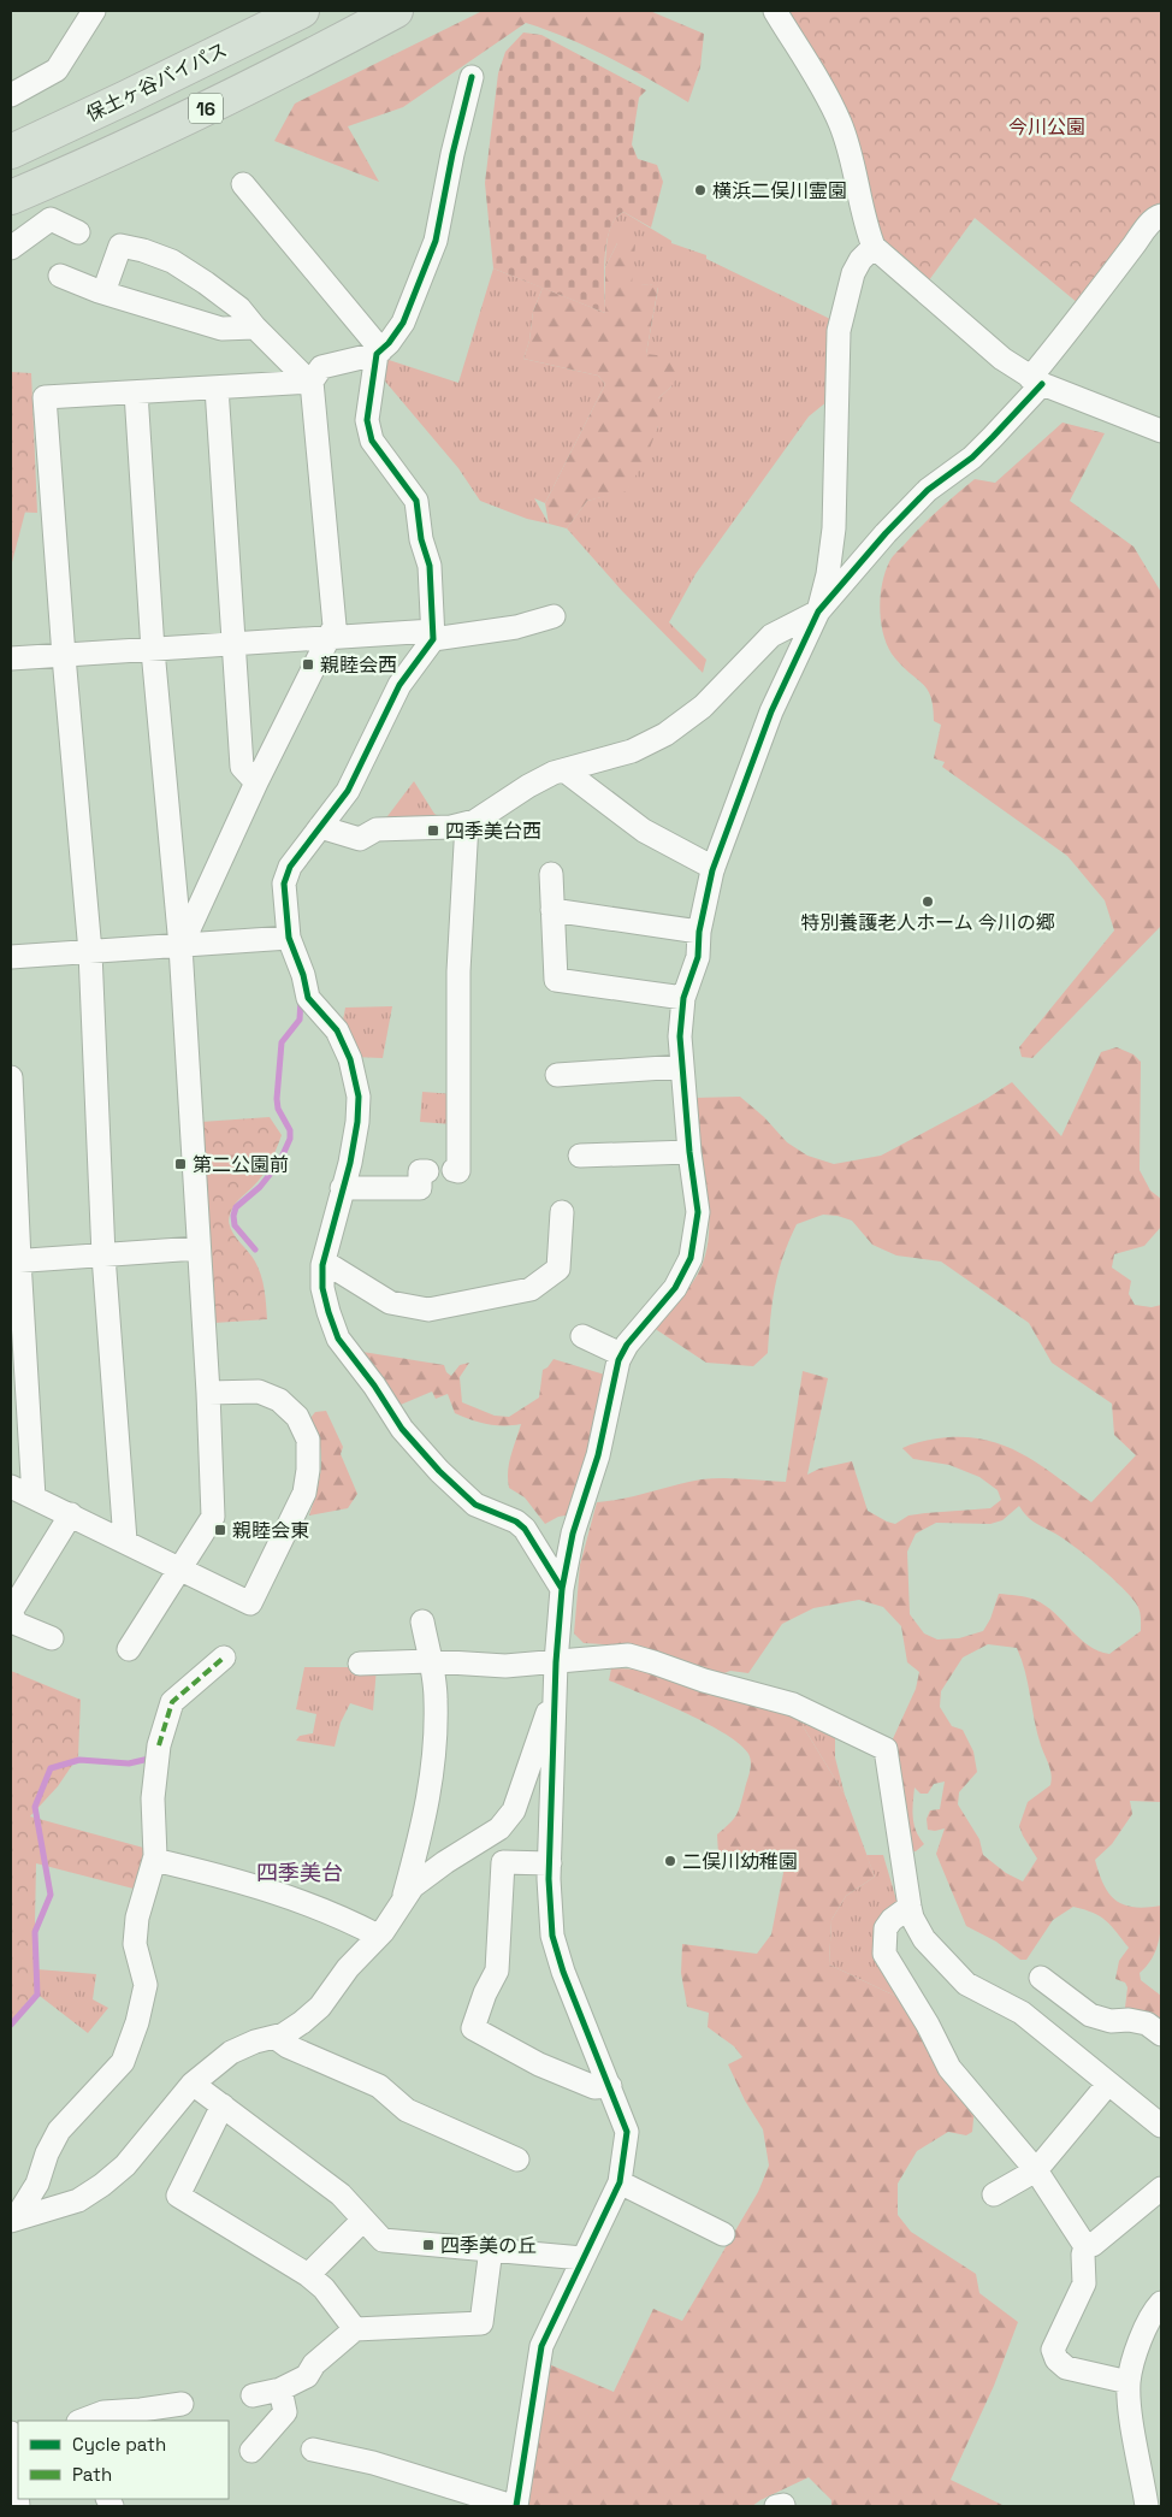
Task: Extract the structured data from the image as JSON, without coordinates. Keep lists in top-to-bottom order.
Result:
{
  "streets": {
    "highway": ["保土ヶ谷バイパス", "16"]
  },
  "districts": ["四季美台"],
  "parks": ["今川公園"],
  "places": {
    "other": ["横浜二俣川霊園", "特別養護老人ホーム 今川の郷", "二俣川幼稚園"],
    "transit": [
      "親睦会西",
      "四季美台西",
      "第二公園前",
      "親睦会東",
      "四季美の丘"
    ]
  },
  "legend": ["Cycle path", "Path"]
}
